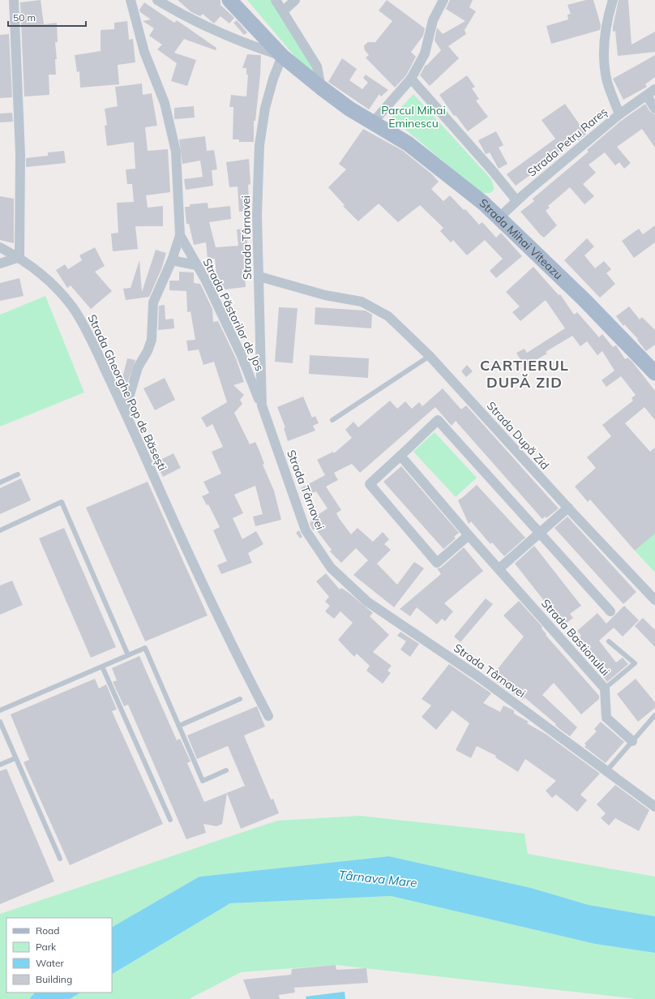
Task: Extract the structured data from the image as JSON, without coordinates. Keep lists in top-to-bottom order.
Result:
{
  "streets": {
    "main road": ["Strada Mihai Viteazu"],
    "street": [
      "Strada Petru Rareș",
      "Strada Târnavei",
      "Strada Păstorilor de Jos",
      "Strada Gheorghe Pop de Băsești",
      "Strada După Zid",
      "Strada Bastionului"
    ]
  },
  "crossings": [
    ["Strada Petru Rareș", "Strada Mihai Viteazu"],
    ["Strada Târnavei", "Strada Mihai Viteazu"],
    ["Strada Târnavei", "Strada Păstorilor de Jos"],
    ["Strada Târnavei", "Strada După Zid"],
    ["Strada Păstorilor de Jos", "Strada Gheorghe Pop de Băsești"]
  ],
  "districts": ["CARTIERUL DUPĂ ZID"],
  "water": ["Târnava Mare"],
  "parks": ["Parcul Mihai Eminescu"],
  "legend": [
    "Road",
    "Park",
    "Water",
    "Building"
  ],
  "scale_bar": "50 m"
}
